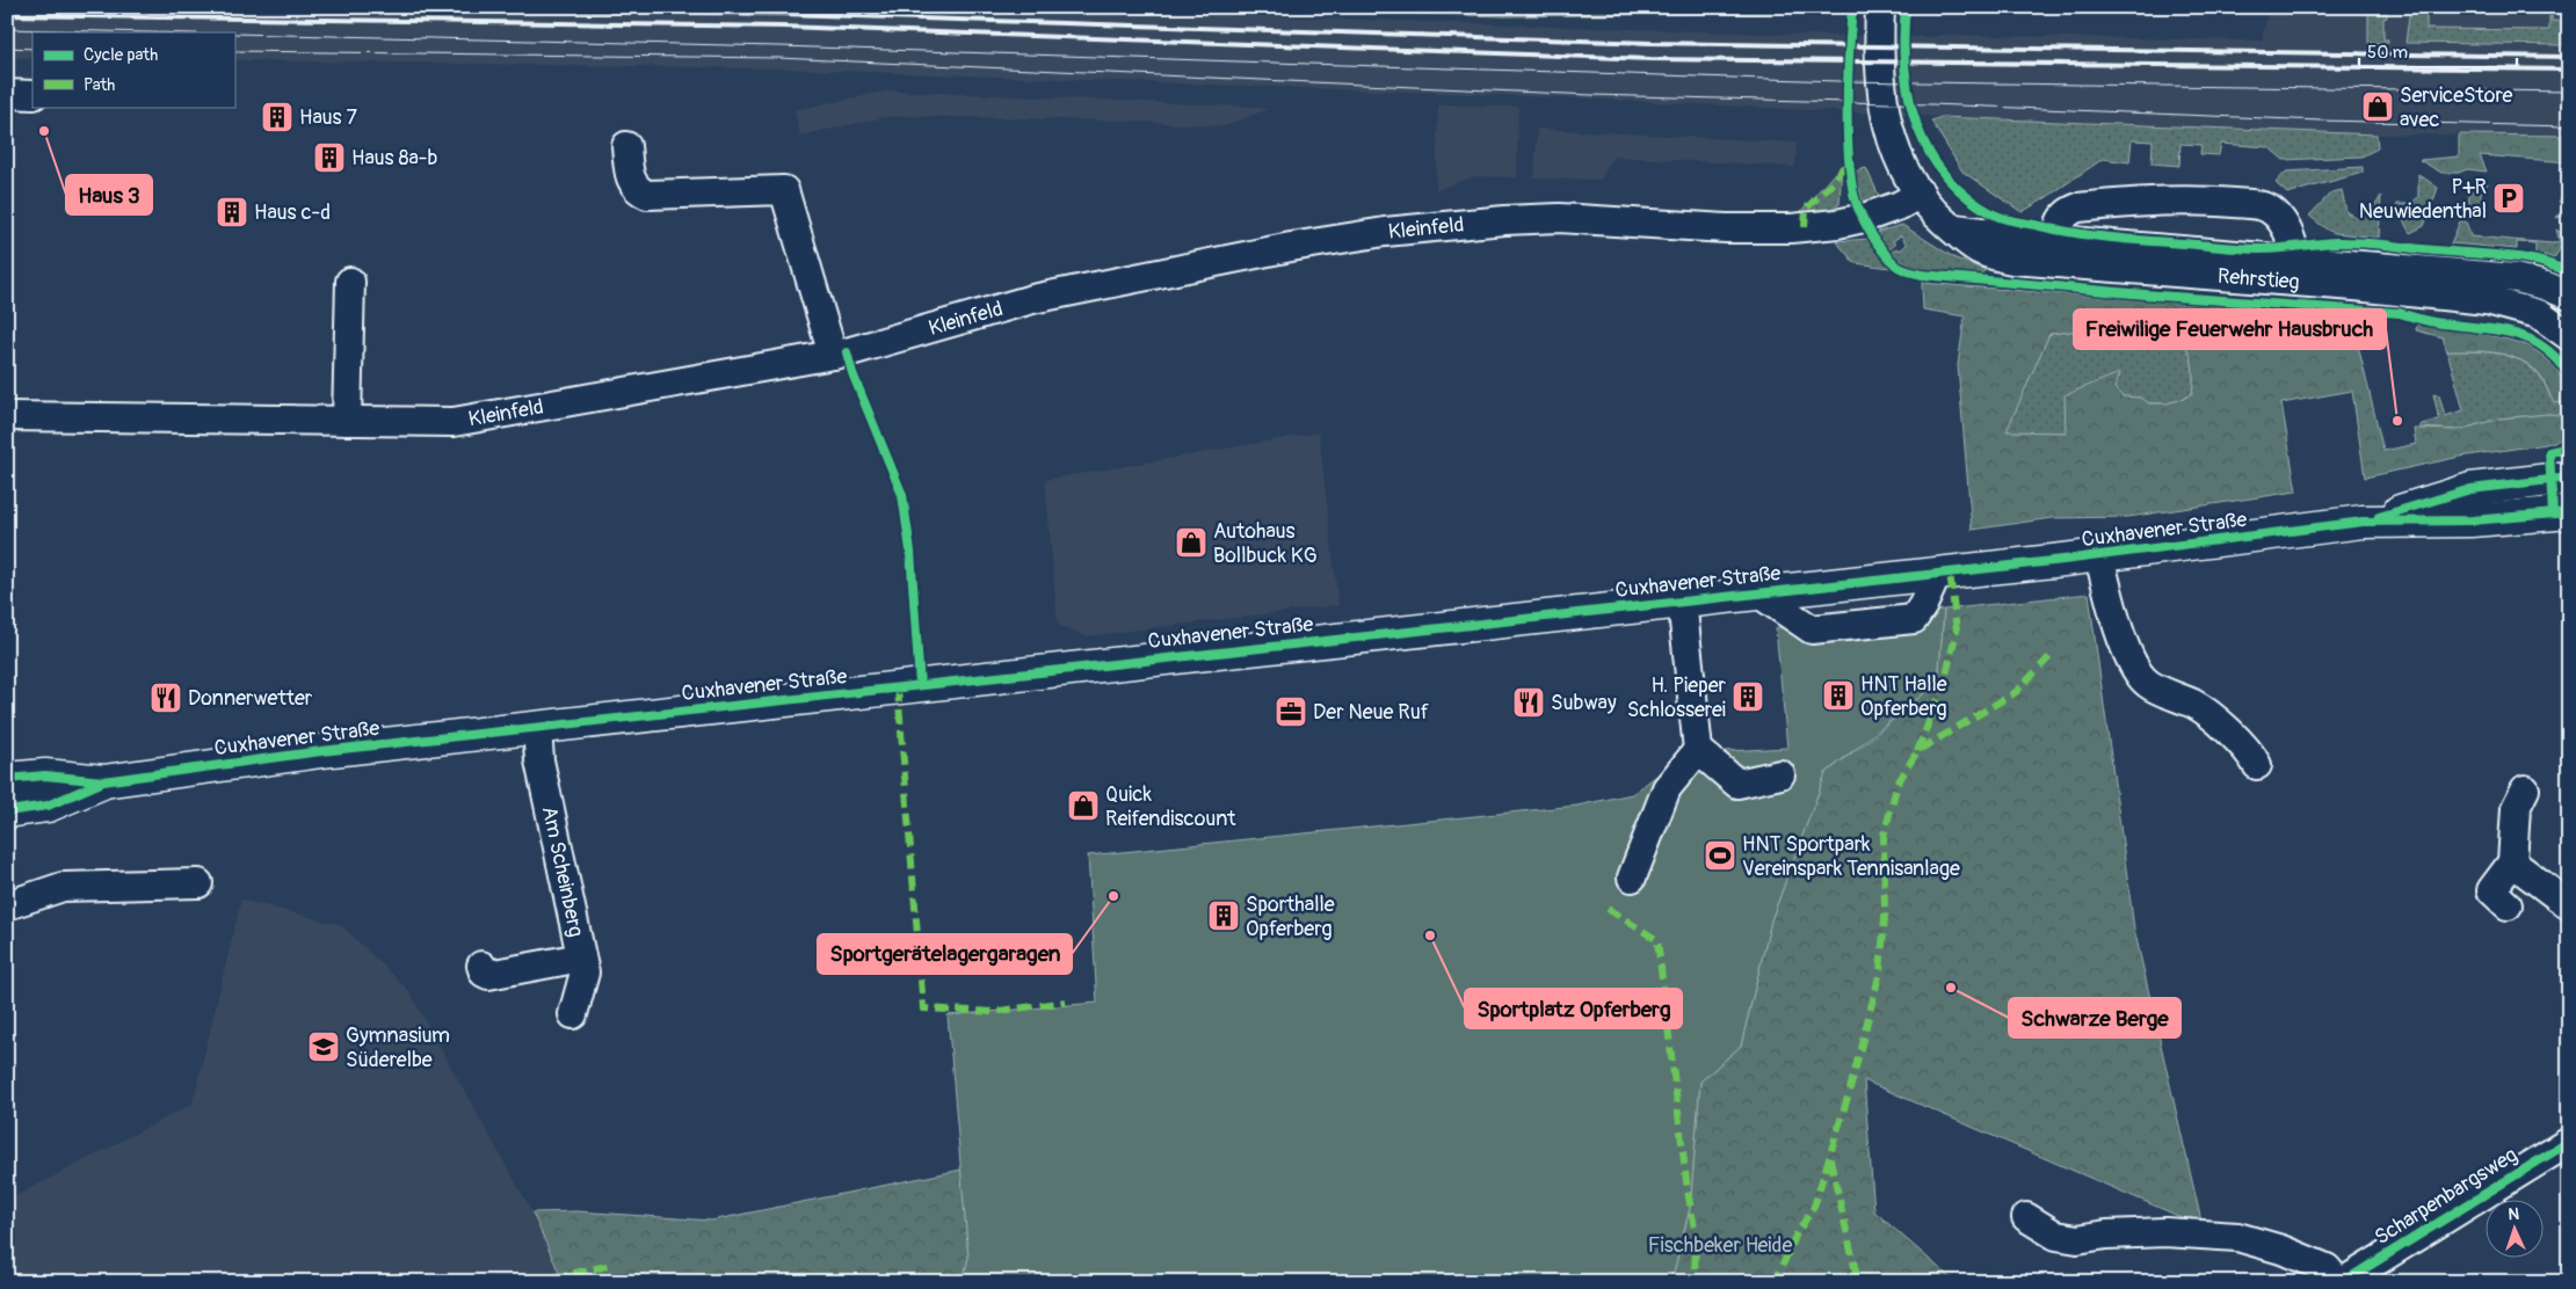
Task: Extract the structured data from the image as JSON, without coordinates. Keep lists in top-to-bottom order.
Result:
{
  "streets": {
    "main road": ["Cuxhavener Straße"],
    "street": [
      "Kleinfeld",
      "Rehrstieg",
      "Am Scheinberg",
      "Scharpenbargsweg"
    ]
  },
  "crossings": [
    ["Kleinfeld", "Rehrstieg"],
    ["Cuxhavener Straße", "Am Scheinberg"]
  ],
  "parks": ["Fischbeker Heide"],
  "places": {
    "shop": ["ServiceStore avec", "Autohaus Bollbuck KG", "Quick Reifendiscount"],
    "building": [
      "Haus 7",
      "Haus 8a-b",
      "Haus c-d",
      "HNT Halle Opferberg",
      "H. Pieper Schlosserei",
      "Sporthalle Opferberg"
    ],
    "other": [
      "Haus 3",
      "Freiwilige Feuerwehr Hausbruch",
      "Sportgerätelagergaragen",
      "Sportplatz Opferberg",
      "Schwarze Berge"
    ],
    "parking": ["P+R Neuwiedenthal"],
    "restaurant": ["Donnerwetter", "Subway"],
    "office": ["Der Neue Ruf"],
    "sports": ["HNT Sportpark Vereinspark Tennisanlage"],
    "school or university": ["Gymnasium Süderelbe"]
  },
  "legend": ["Cycle path", "Path"],
  "scale_bar": "50 m",
  "north": "top"
}
